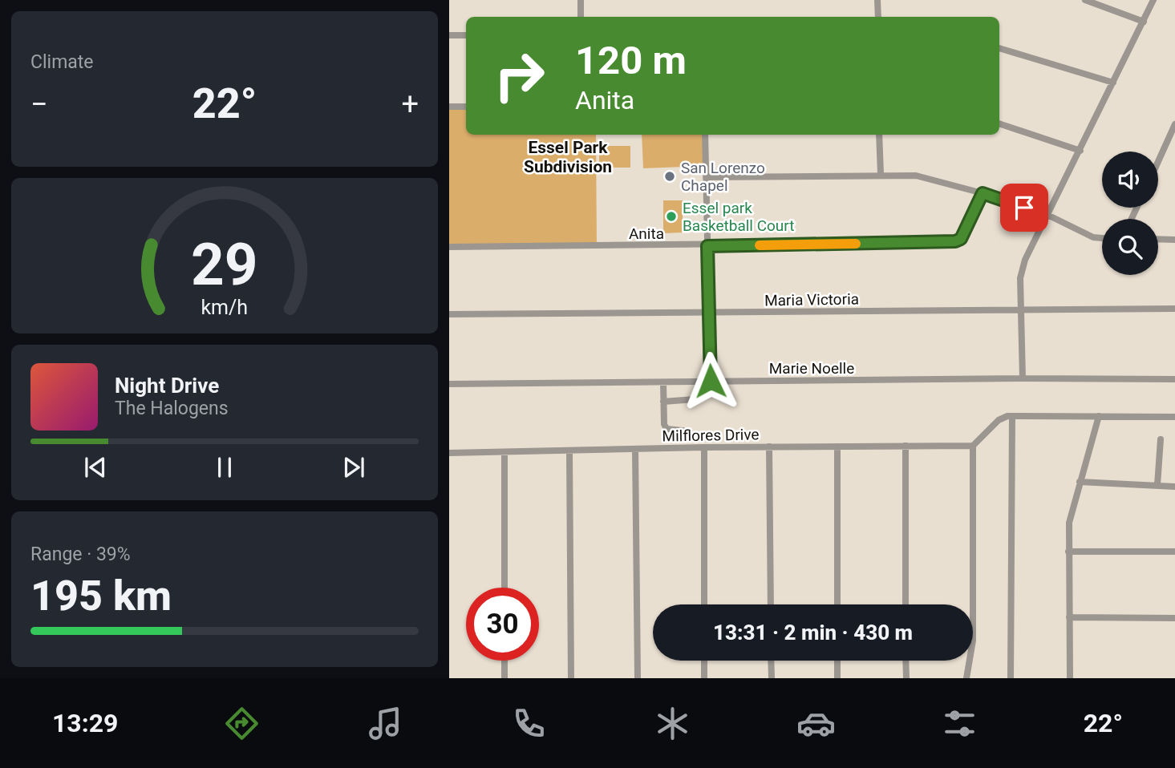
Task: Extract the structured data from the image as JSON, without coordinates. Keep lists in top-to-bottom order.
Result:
{
  "streets": {
    "street": [
      "Anita",
      "Maria Victoria",
      "Marie Noelle",
      "Milflores Drive"
    ]
  },
  "districts": ["Essel Park Subdivision"],
  "places": ["San Lorenzo Chapel", "Essel park Basketball Court"],
  "page": {
    "tile": [
      "Climate",
      ["Range · 39%", "195 km"]
    ],
    "turn": ["120 m", "Anita"],
    "heat": ["−", "22°", "+"],
    "song": ["Night Drive", "The Halogens"],
    "limit": "30",
    "trip": "13:31 · 2 min · 430 m",
    "tabs": ["13:29", "22°"],
    "gauge": ["29", "km/h"]
  }
}
